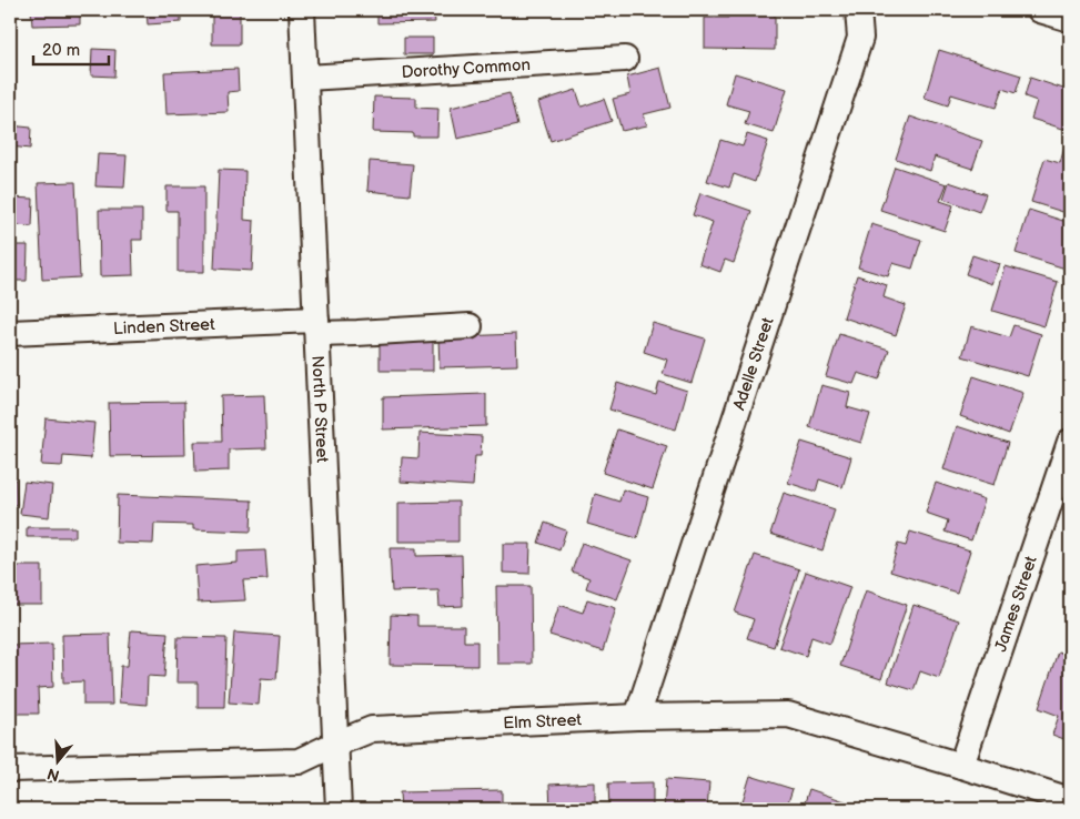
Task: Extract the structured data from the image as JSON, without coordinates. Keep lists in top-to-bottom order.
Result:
{
  "streets": {
    "street": [
      "Dorothy Common",
      "Linden Street",
      "Adelle Street",
      "North P Street",
      "James Street",
      "Elm Street"
    ]
  },
  "crossings": [
    ["Dorothy Common", "North P Street"],
    ["Linden Street", "North P Street"],
    ["Adelle Street", "Elm Street"],
    ["North P Street", "Elm Street"],
    ["James Street", "Elm Street"]
  ],
  "scale_bar": "20 m",
  "north": "bottom"
}
